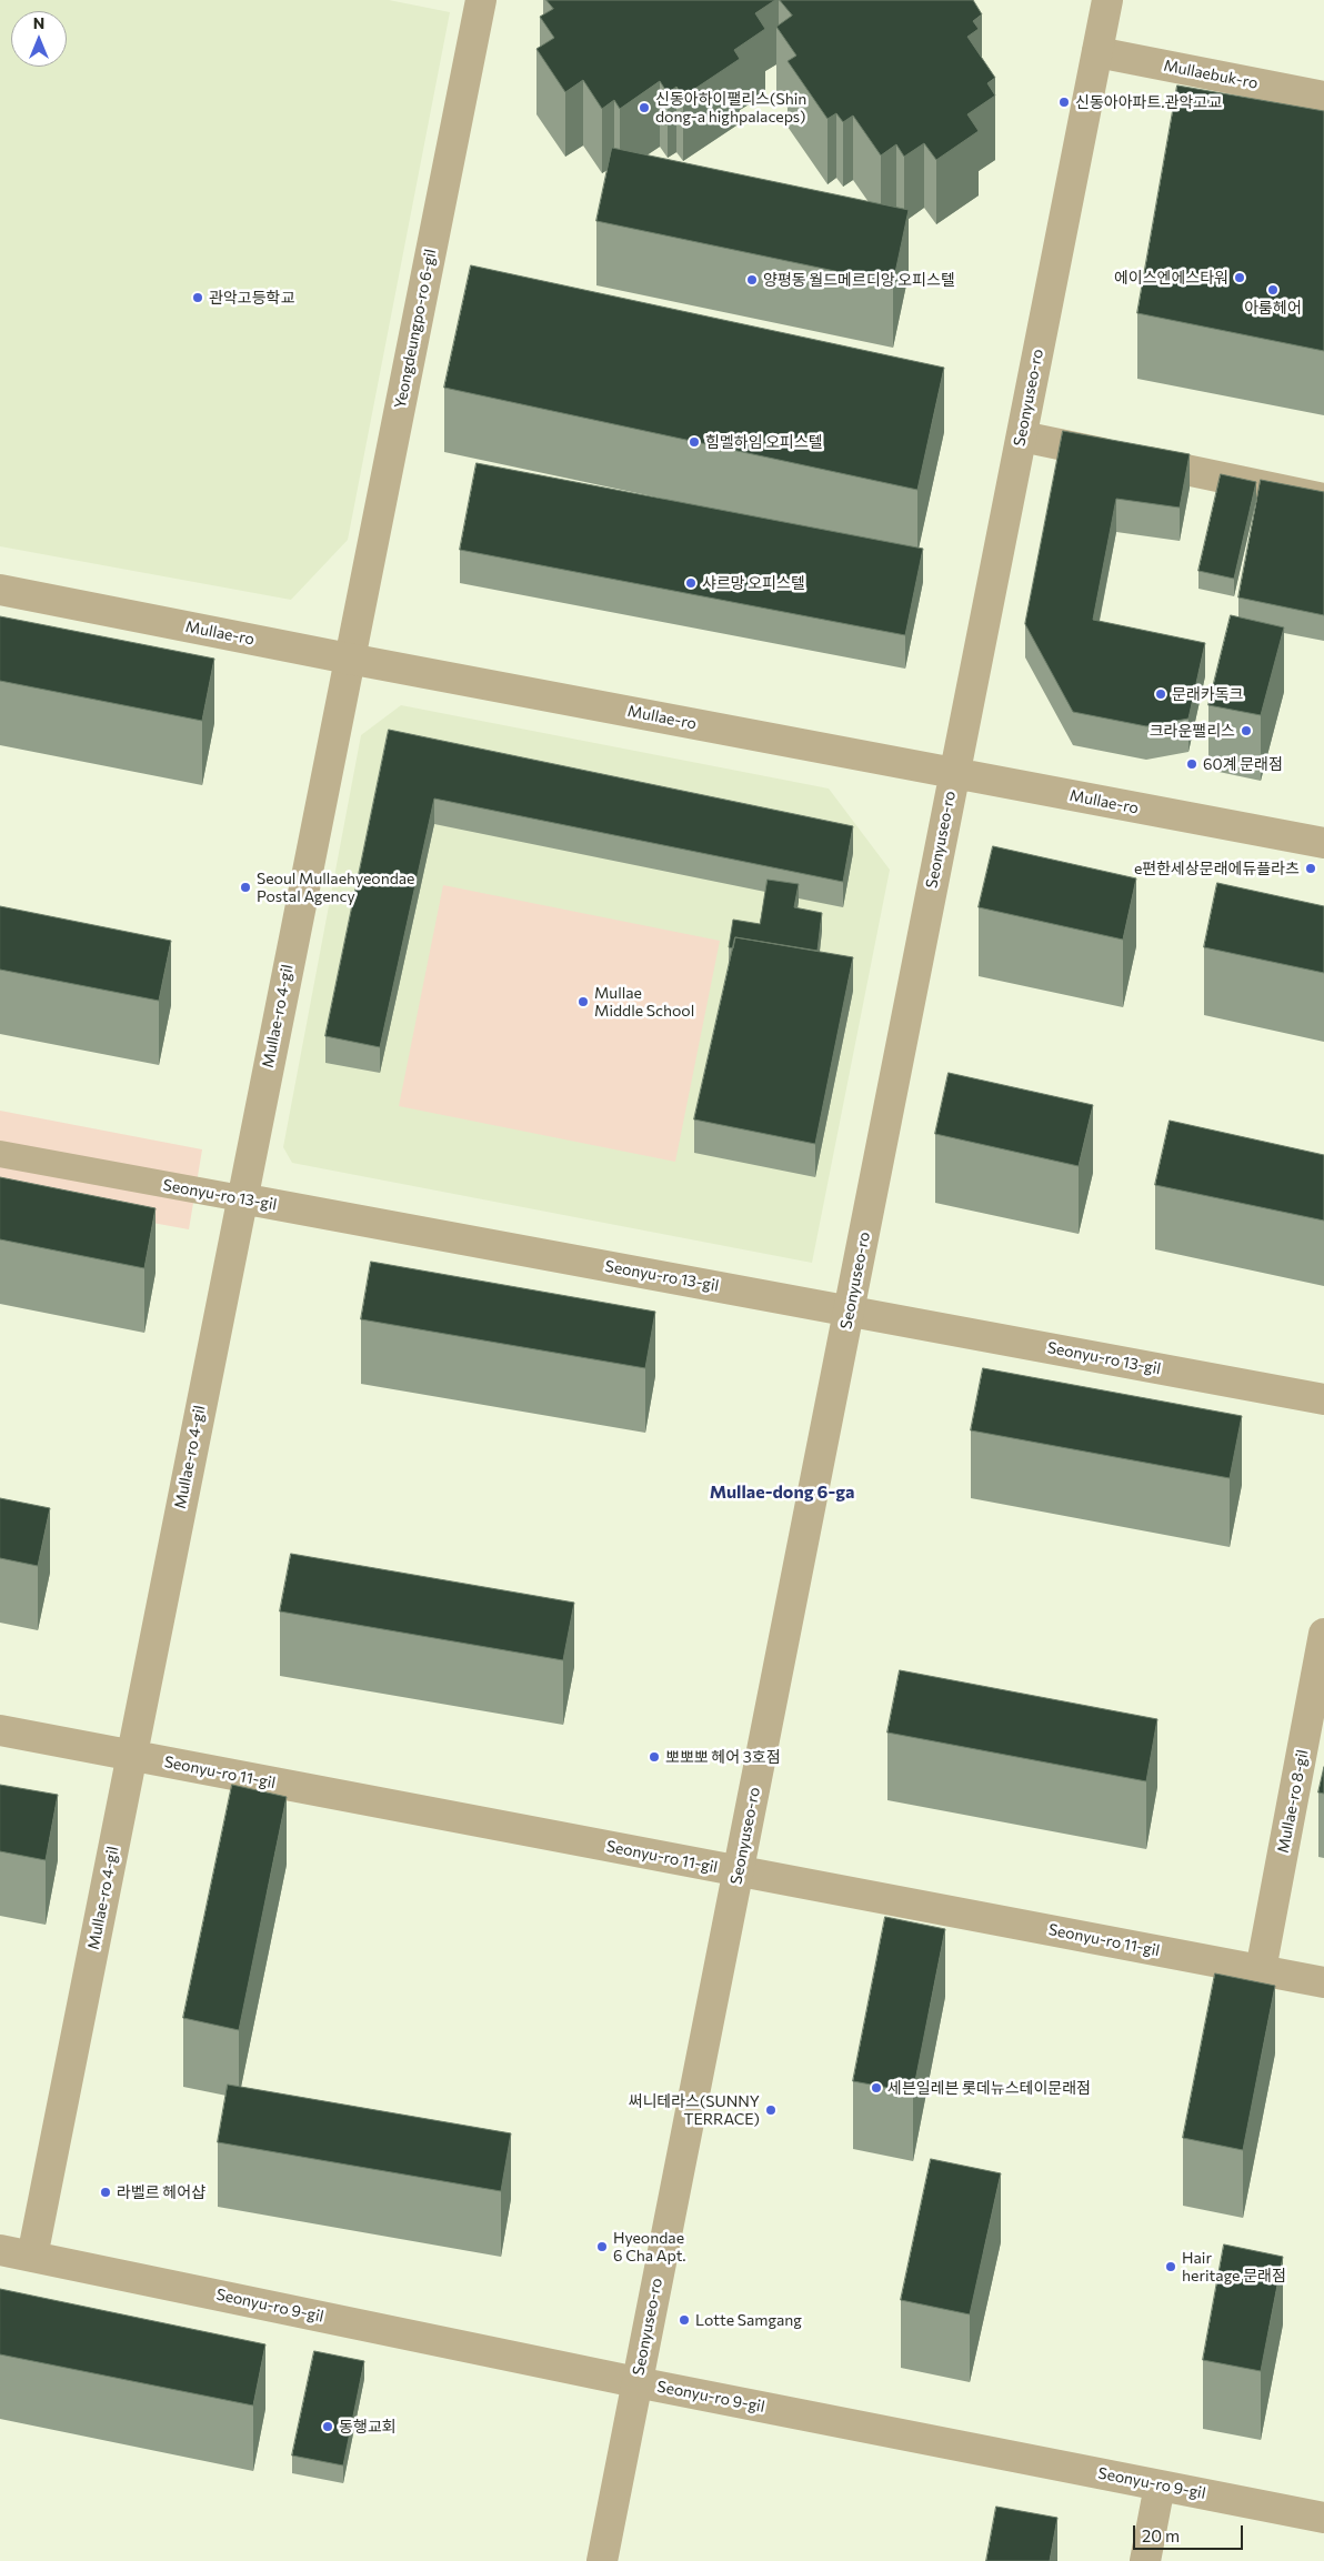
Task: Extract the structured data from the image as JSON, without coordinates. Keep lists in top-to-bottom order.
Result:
{
  "streets": {
    "street": [
      "Mullaebuk-ro",
      "Yeongdeungpo-ro 6-gil",
      "Seonyuseo-ro",
      "Mullae-ro",
      "Mullae-ro 4-gil",
      "Seonyu-ro 13-gil",
      "Seonyu-ro 11-gil",
      "Mullae-ro 8-gil",
      "Seonyu-ro 9-gil"
    ]
  },
  "crossings": [
    ["Mullaebuk-ro", "Seonyuseo-ro"],
    ["Yeongdeungpo-ro 6-gil", "Mullae-ro"],
    ["Yeongdeungpo-ro 6-gil", "Mullae-ro 4-gil"],
    ["Seonyuseo-ro", "Mullae-ro"],
    ["Seonyuseo-ro", "Seonyu-ro 13-gil"],
    ["Seonyuseo-ro", "Seonyu-ro 11-gil"],
    ["Seonyuseo-ro", "Seonyu-ro 9-gil"],
    ["Mullae-ro", "Mullae-ro 4-gil"],
    ["Mullae-ro 4-gil", "Seonyu-ro 13-gil"],
    ["Mullae-ro 4-gil", "Seonyu-ro 11-gil"],
    ["Mullae-ro 4-gil", "Seonyu-ro 9-gil"],
    ["Seonyu-ro 11-gil", "Mullae-ro 8-gil"]
  ],
  "districts": ["Mullae-dong 6-ga"],
  "places": [
    "신동아아파트.관악고교",
    "신동아하이팰리스(Shin dong-a highpalaceps)",
    "에이스엔에스타워",
    "양평동 월드메르디앙 오피스텔",
    "아룸헤어",
    "관악고등학교",
    "힘멜하임 오피스텔",
    "샤르망 오피스텔",
    "문래카독크",
    "크라운팰리스",
    "60계 문래점",
    "e편한세상문래에듀플라츠",
    "Seoul Mullaehyeondae Postal Agency",
    "Mullae Middle School",
    "뽀뽀뽀 헤어 3호점",
    "세븐일레븐 롯데뉴스테이문래점",
    "써니테라스(SUNNY TERRACE)",
    "라벨르 헤어샵",
    "Hyeondae 6 Cha Apt.",
    "Hair heritage 문래점",
    "Lotte Samgang",
    "동행교회"
  ],
  "scale_bar": "20 m",
  "north": "top"
}
